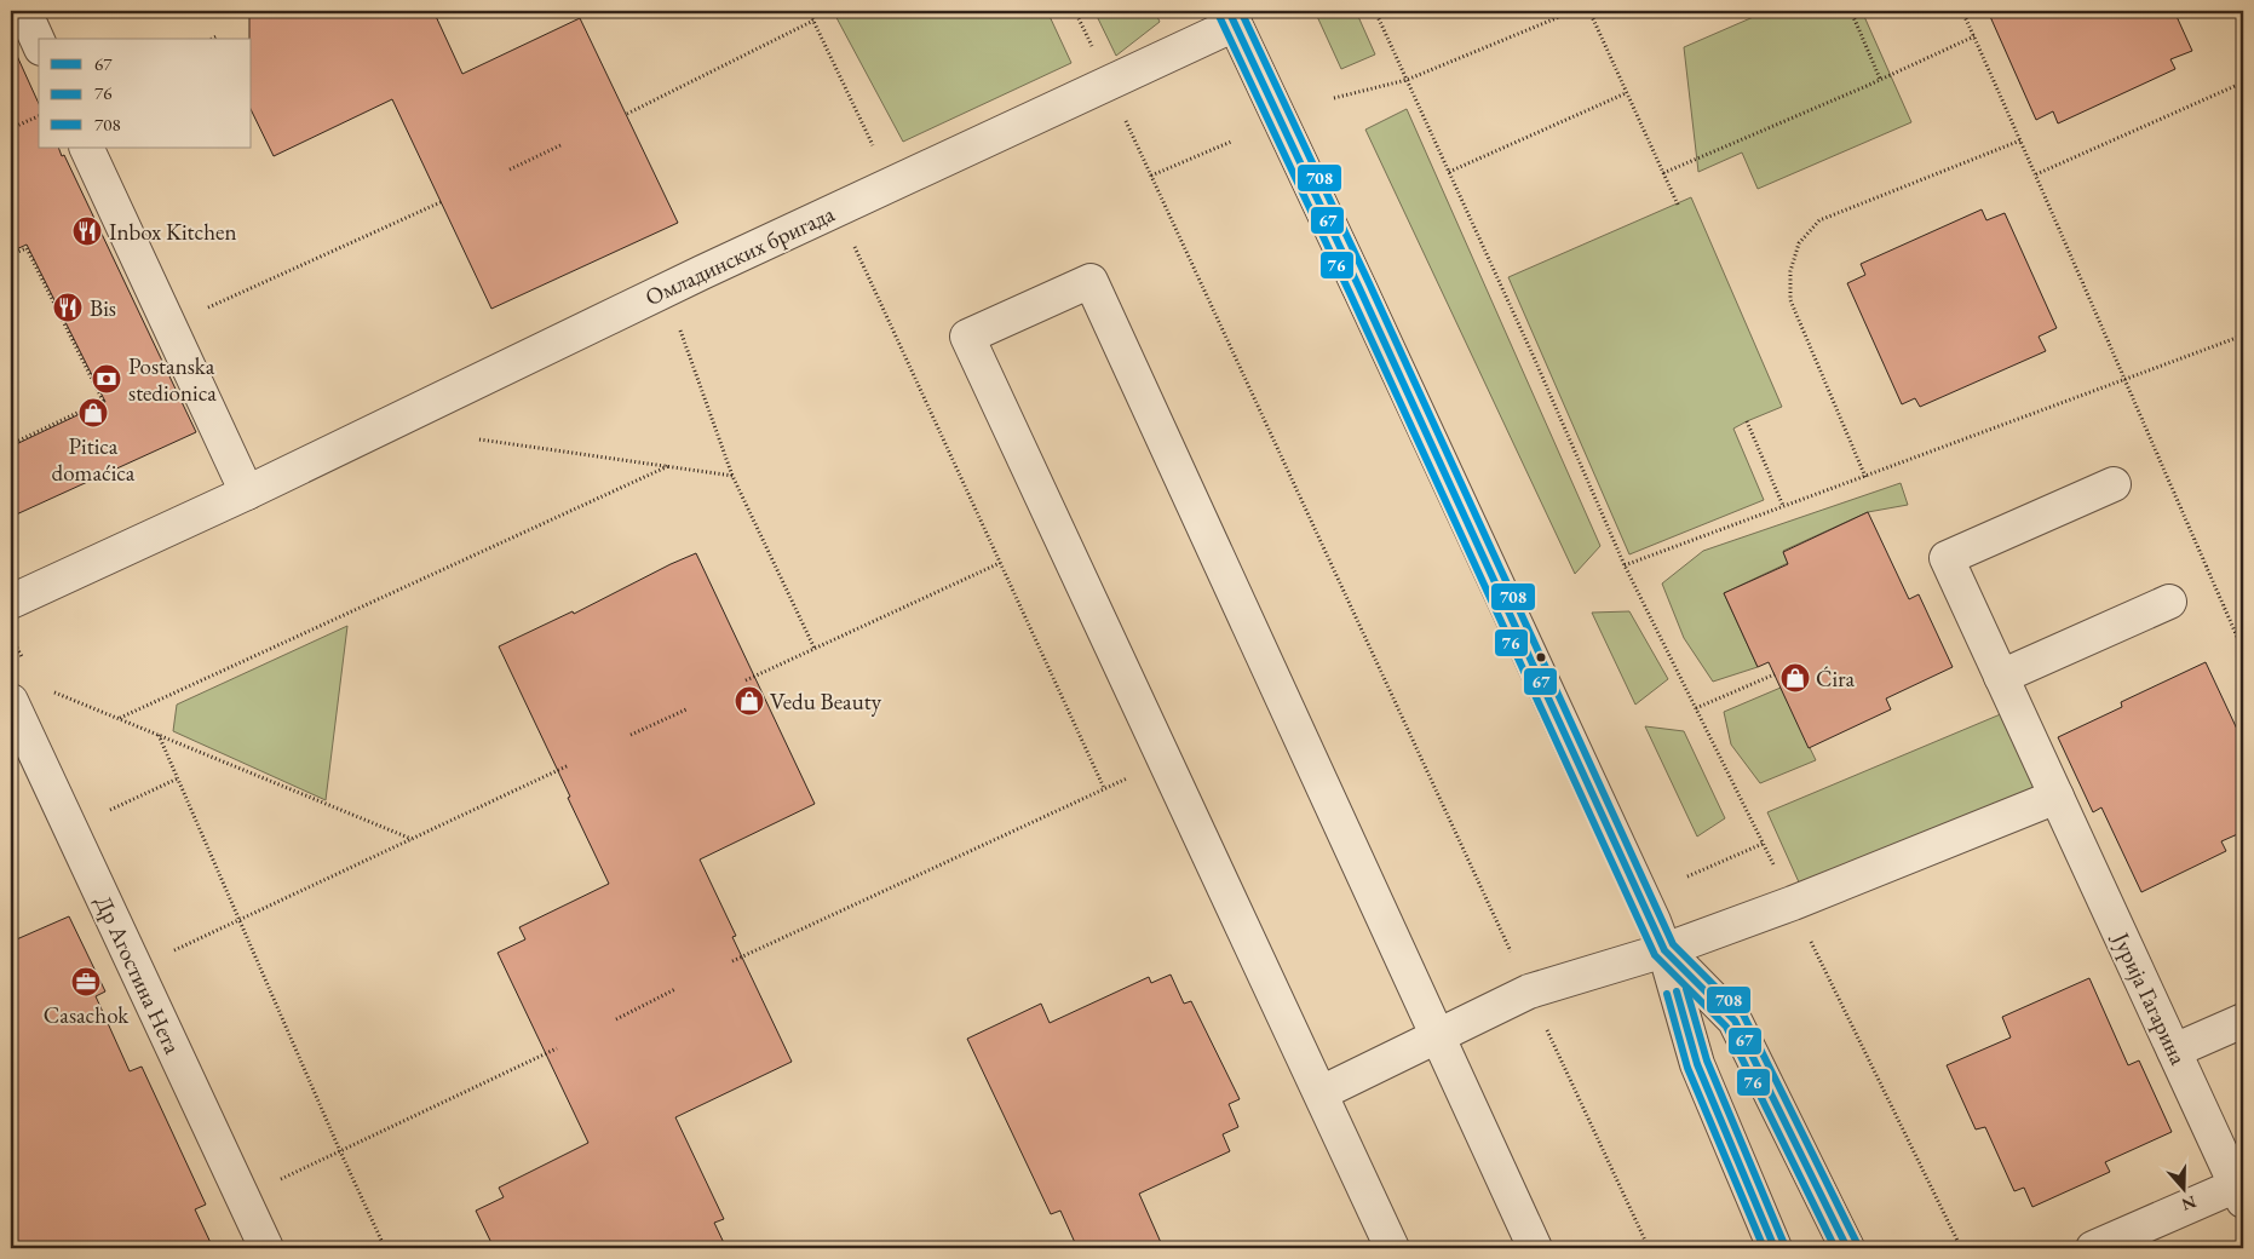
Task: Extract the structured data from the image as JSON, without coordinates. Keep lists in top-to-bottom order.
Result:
{
  "streets": {
    "street": ["Омладинских бригада", "Др Агостина Нета", "Јурија Гагарина"]
  },
  "places": {
    "restaurant": ["Inbox Kitchen", "Bis"],
    "bank": ["Postanska stedionica"],
    "shop": ["Pitica domaćica", "Ćira", "Vedu Beauty"],
    "office": ["Casachok"]
  },
  "lines": ["transit line 67", "transit line 708", "transit line 76"],
  "legend": ["67", "76", "708"],
  "north": "bottom"
}
